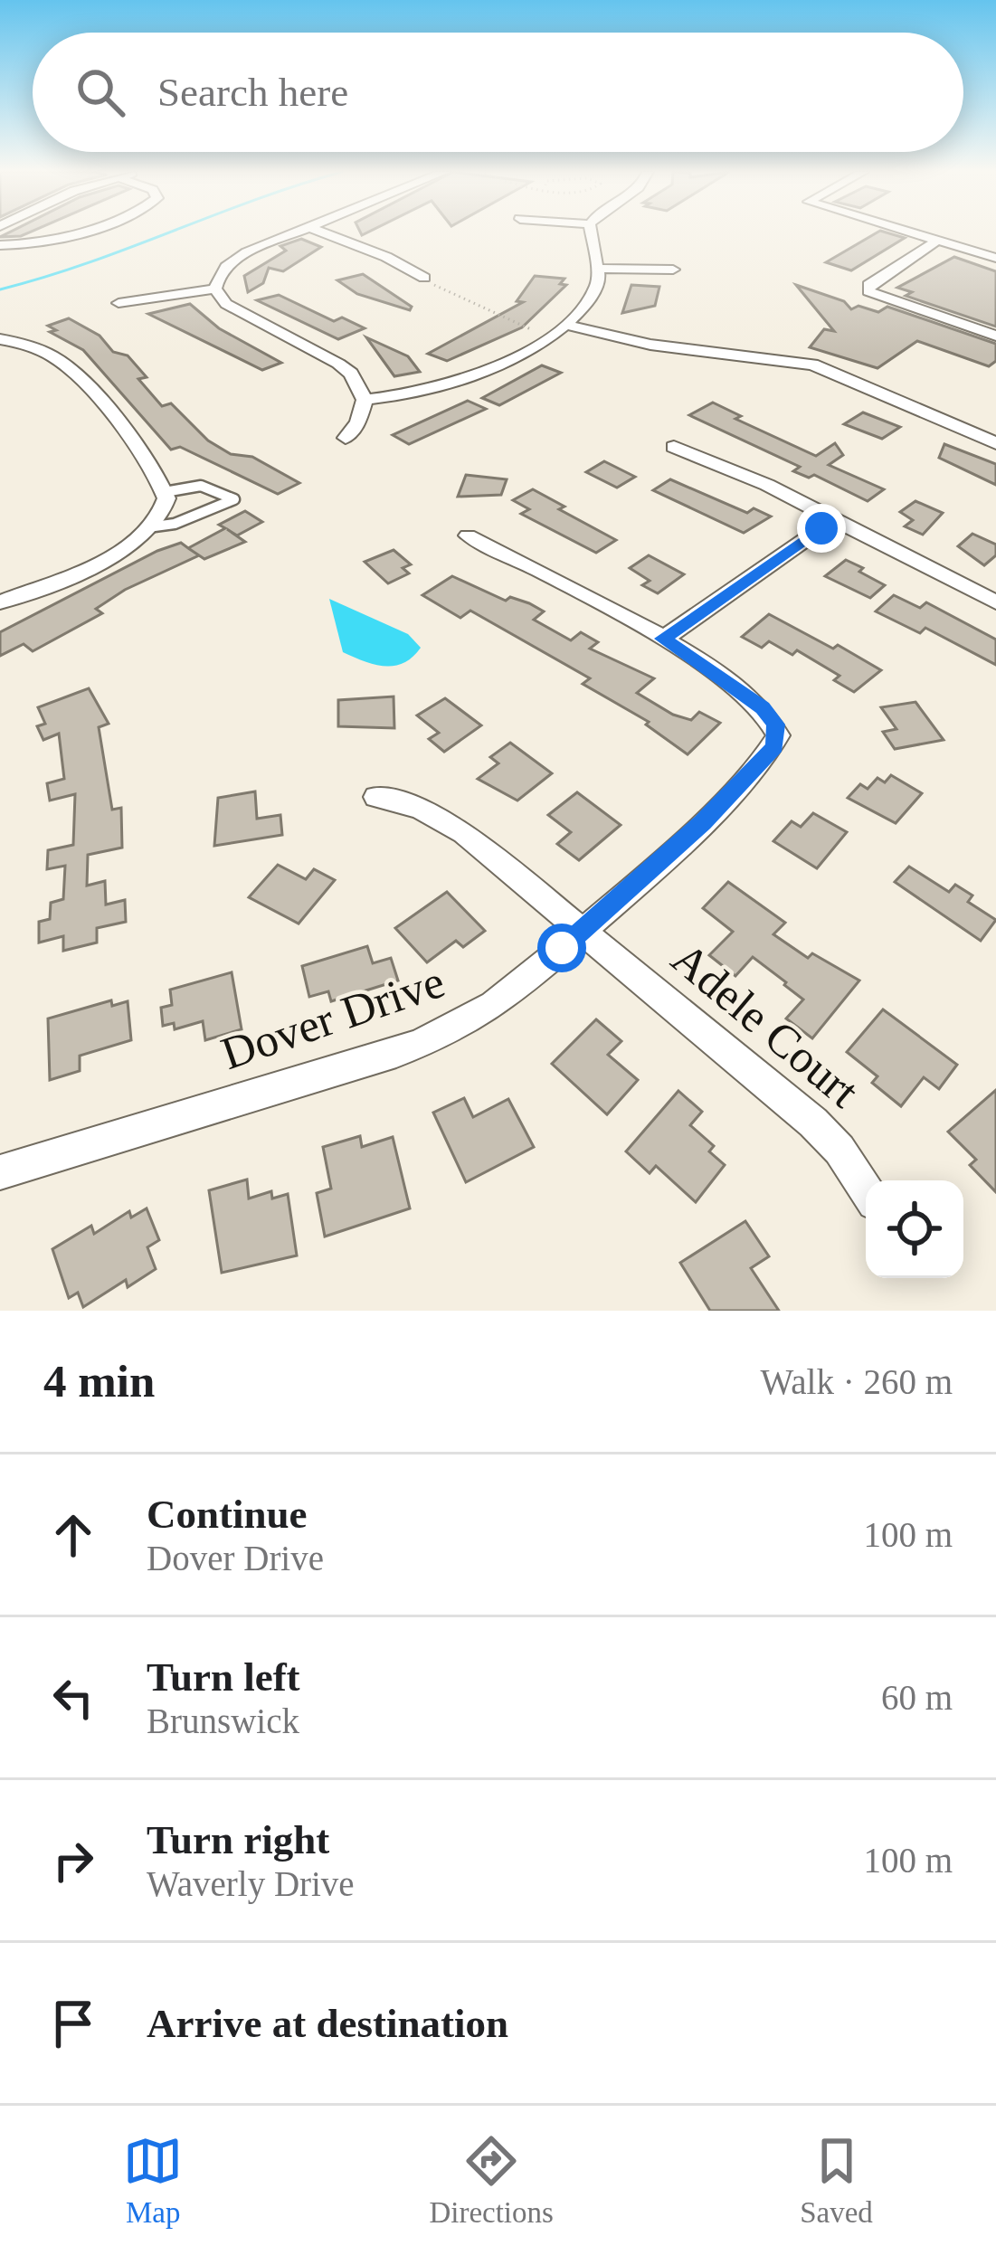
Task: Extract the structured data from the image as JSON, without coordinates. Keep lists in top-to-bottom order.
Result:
{
  "streets": {
    "street": ["Dover Drive", "Adele Court"]
  },
  "crossings": [
    ["Dover Drive", "Adele Court"]
  ],
  "page": {
    "search": "Search here",
    "heading": ["4 min", "Walk · 260 m"],
    "list": [
      ["Continue", "Dover Drive", "100 m"],
      ["Turn left", "Brunswick", "60 m"],
      ["Turn right", "Waverly Drive", "100 m"],
      "Arrive at destination"
    ],
    "nav": ["Map", "Directions", "Saved"]
  }
}
